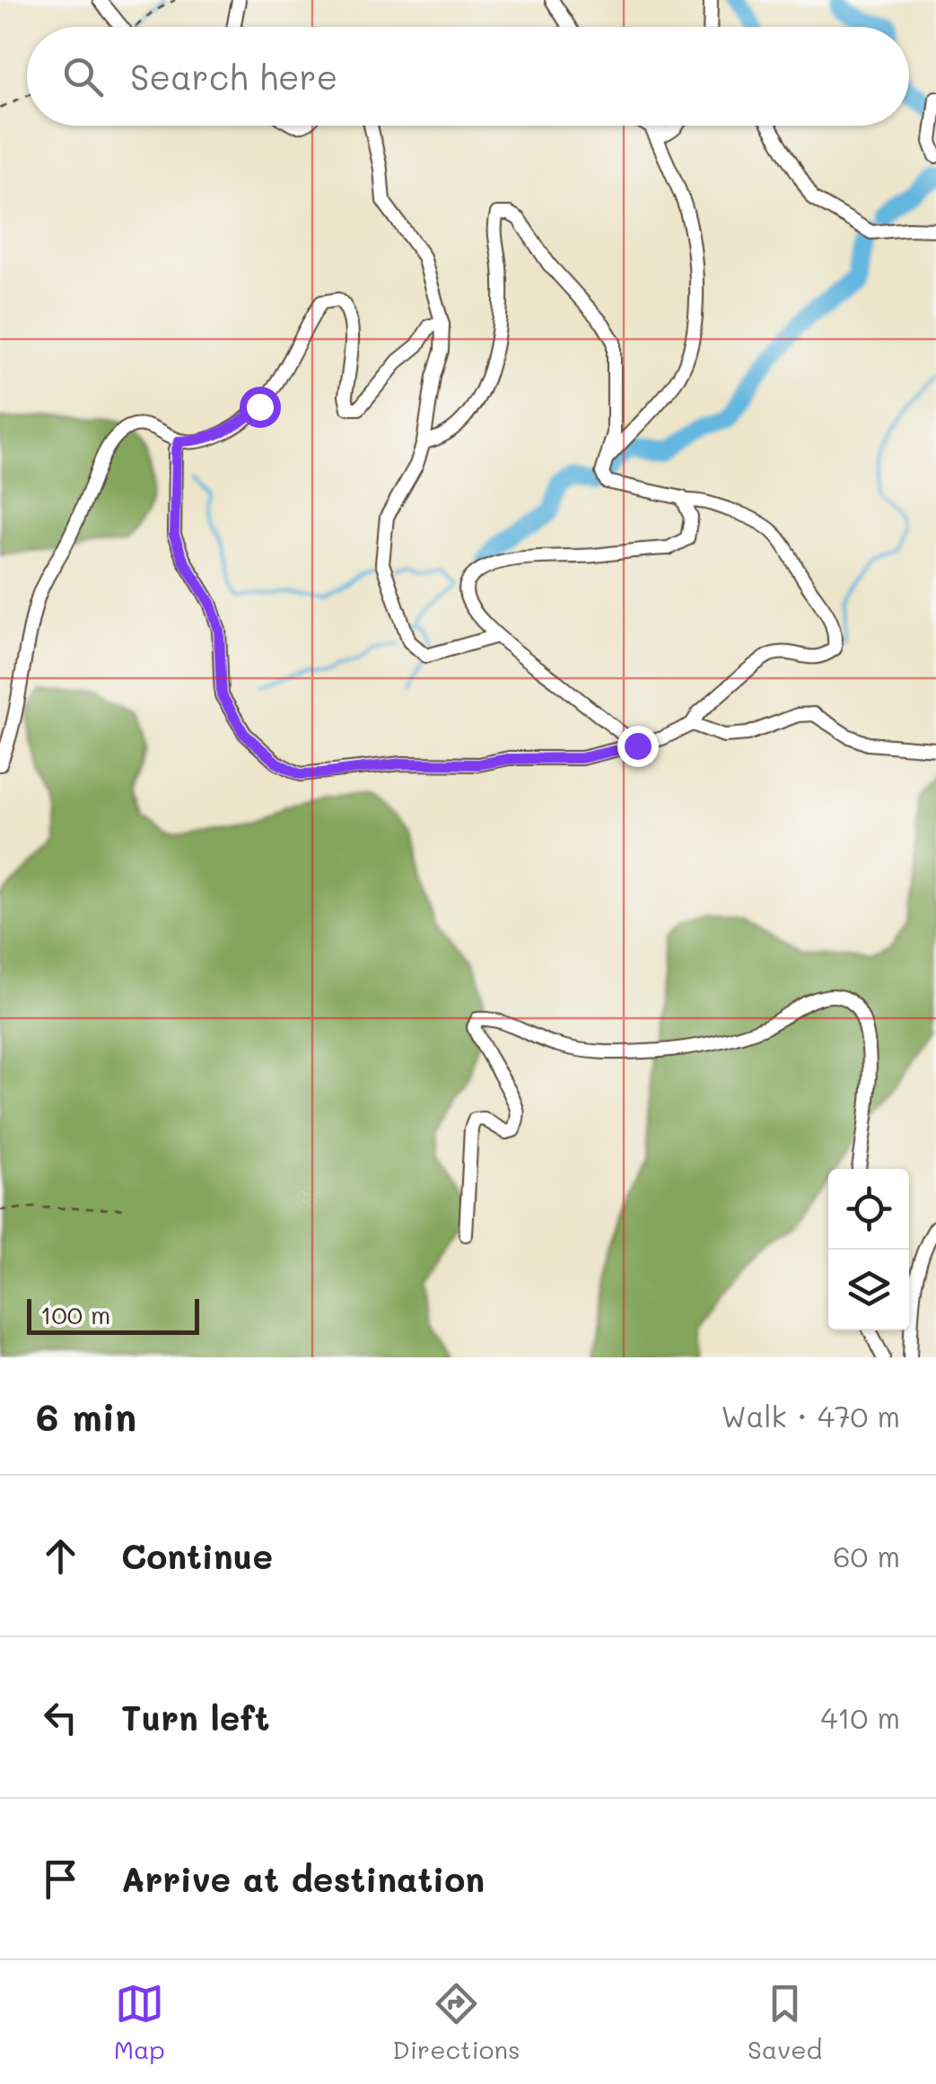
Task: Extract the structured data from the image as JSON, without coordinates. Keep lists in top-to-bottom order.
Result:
{
  "scale_bar": "100 m",
  "page": {
    "search": "Search here",
    "scale": "100 m",
    "heading": ["6 min", "Walk · 470 m"],
    "list": [
      ["Continue", "60 m"],
      ["Turn left", "410 m"],
      "Arrive at destination"
    ],
    "nav": ["Map", "Directions", "Saved"]
  }
}
